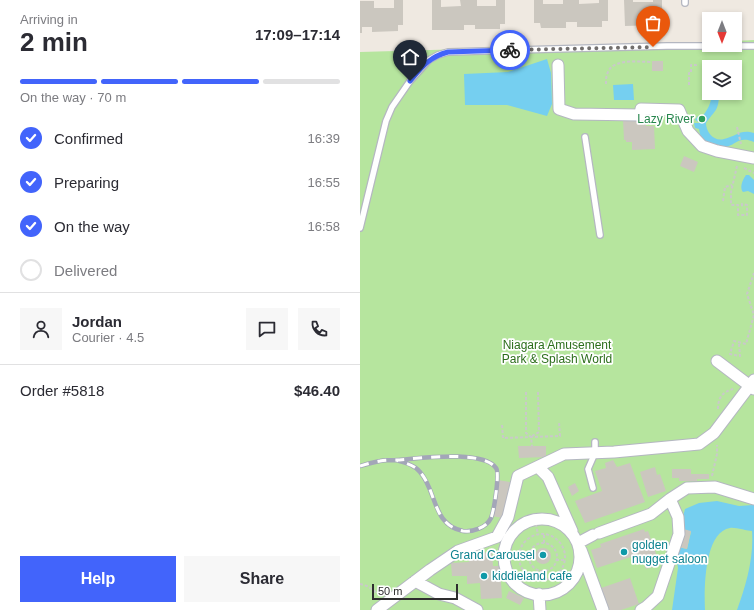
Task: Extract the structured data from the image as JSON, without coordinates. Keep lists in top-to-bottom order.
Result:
{
  "parks": ["Niagara Amusement Park & Splash World"],
  "places": [
    "Lazy River",
    "golden nugget saloon",
    "Grand Carousel",
    "kiddieland cafe"
  ],
  "scale_bar": "50 m",
  "north": "bottom",
  "page": {
    "heading": ["2 min", "Arriving in", "17:09–17:14"],
    "panel": [
      "Jordan",
      "Courier · 4.5",
      "Order #5818",
      "$46.40"
    ],
    "bar": "On the way · 70 m",
    "list": [
      ["Confirmed", "16:39"],
      ["Preparing", "16:55"],
      ["On the way", "16:58"],
      "Delivered"
    ],
    "buttons": ["Help", "Share"],
    "scale": "50 m"
  }
}
